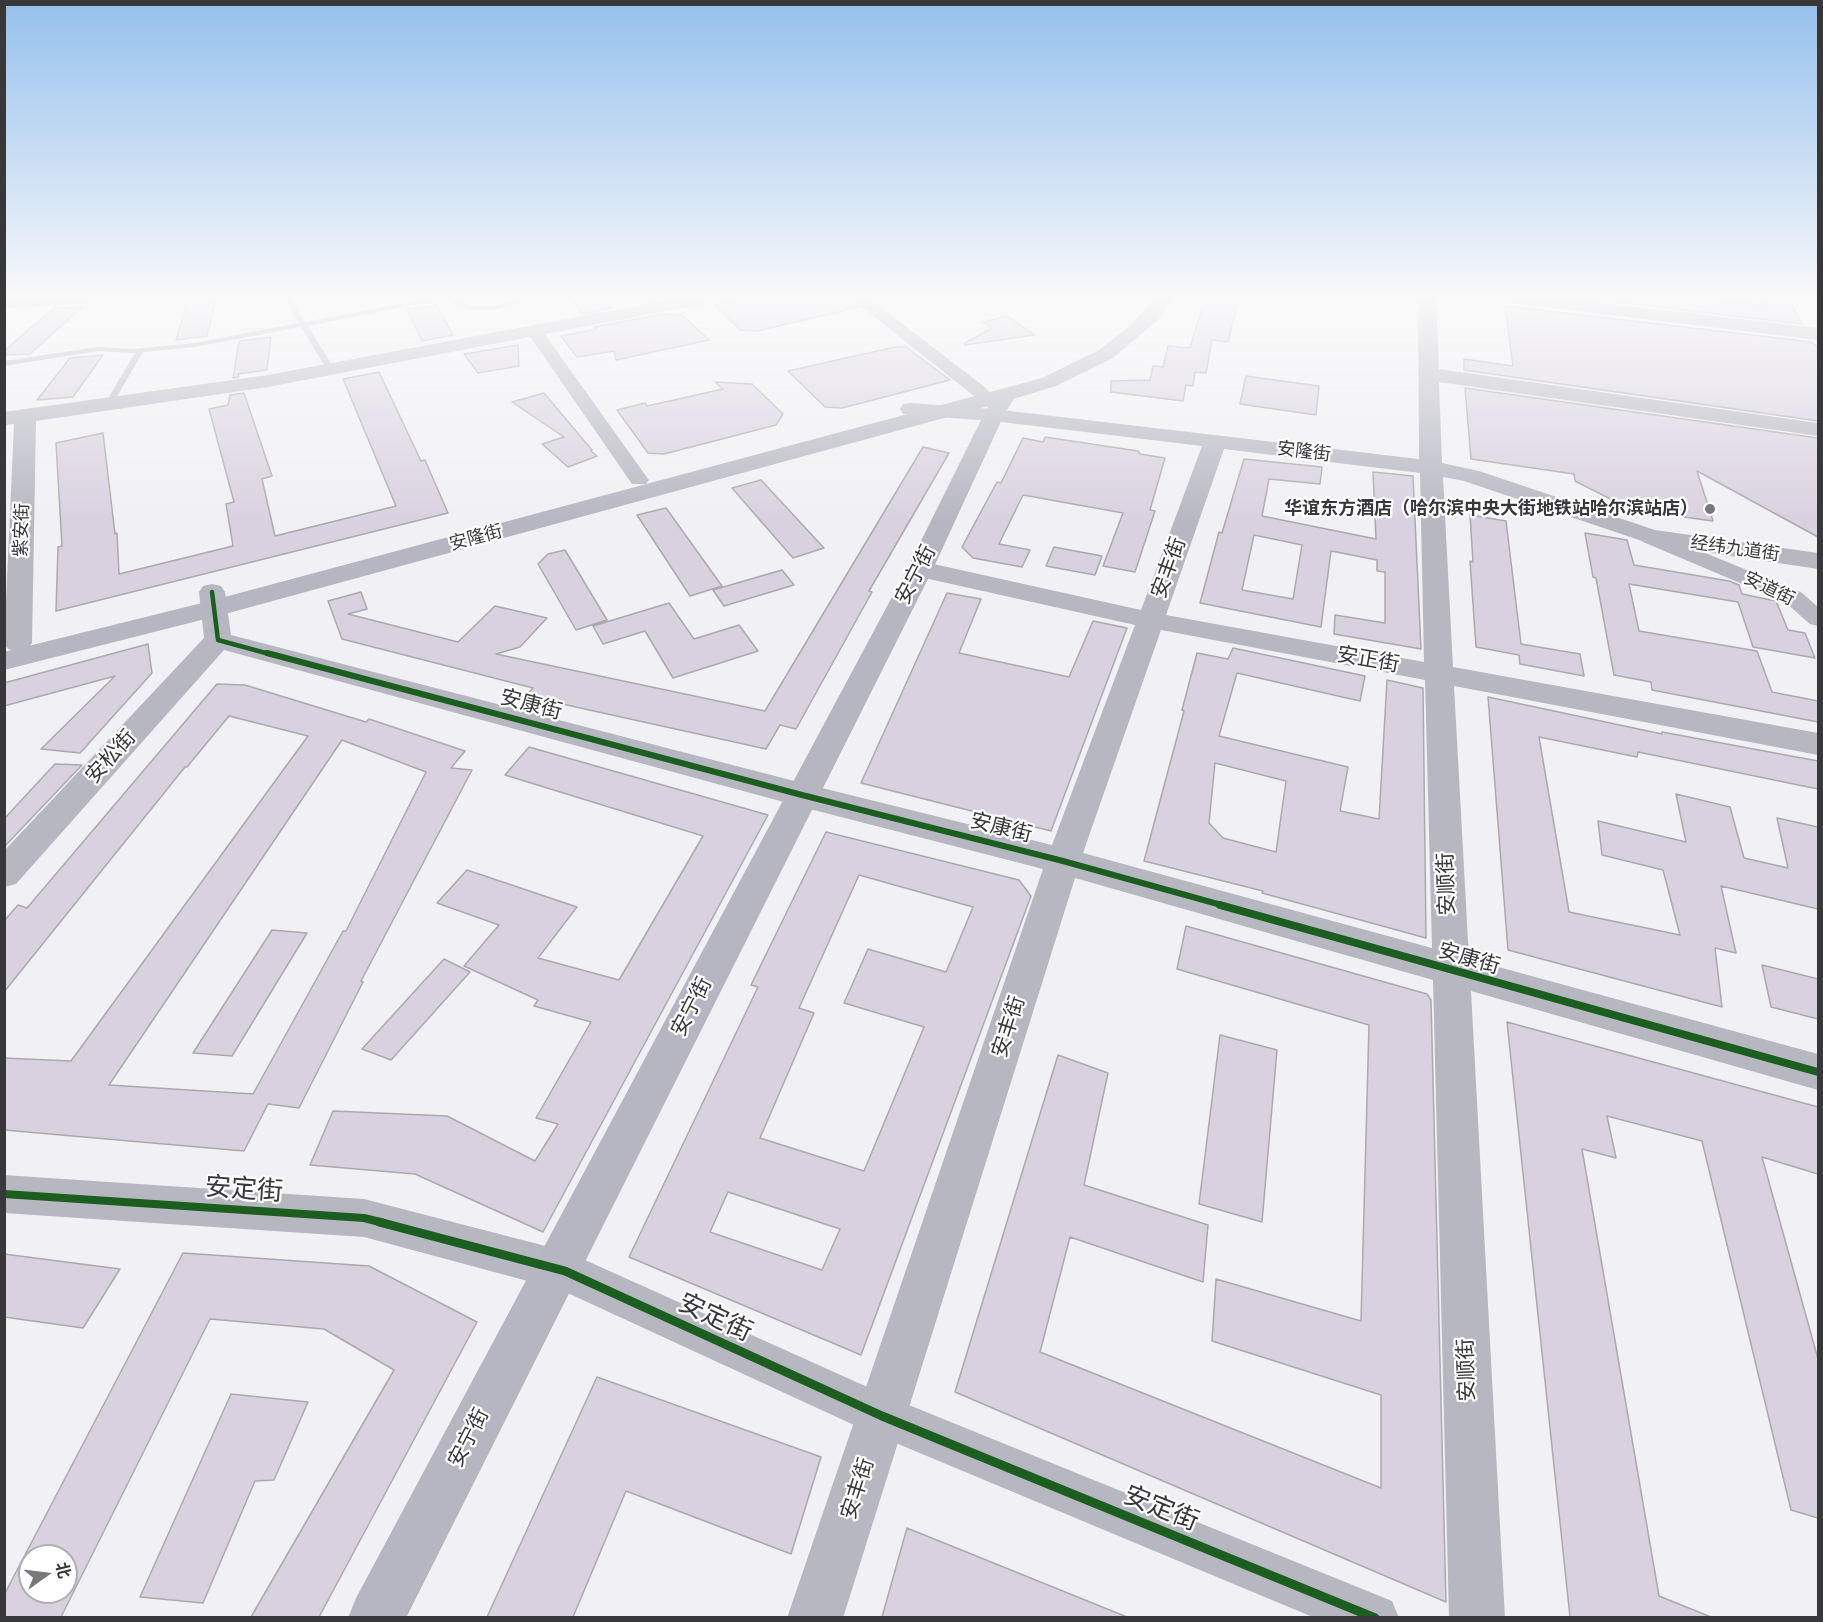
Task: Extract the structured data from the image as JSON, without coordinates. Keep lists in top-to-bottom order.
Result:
{
  "streets": {
    "main road": ["安隆街", "安宁街"],
    "street": [
      "紫安街",
      "经纬九道街",
      "安丰街",
      "安道街",
      "安正街",
      "安康街",
      "安松街",
      "安顺街",
      "安定街"
    ]
  },
  "crossings": [
    ["安隆街", "紫安街"],
    ["安隆街", "经纬九道街"],
    ["安隆街", "安丰街"],
    ["安隆街", "安宁街"],
    ["安隆街", "安道街"],
    ["安隆街", "安康街"],
    ["安隆街", "安松街"],
    ["安隆街", "安顺街"],
    ["经纬九道街", "安道街"],
    ["安丰街", "安正街"],
    ["安丰街", "安康街"],
    ["安丰街", "安定街"],
    ["安宁街", "安正街"],
    ["安宁街", "安康街"],
    ["安宁街", "安定街"],
    ["安正街", "安顺街"],
    ["安康街", "安松街"],
    ["安康街", "安顺街"]
  ],
  "places": ["华谊东方酒店（哈尔滨中央大街地铁站哈尔滨站店）"],
  "north": "right"
}
